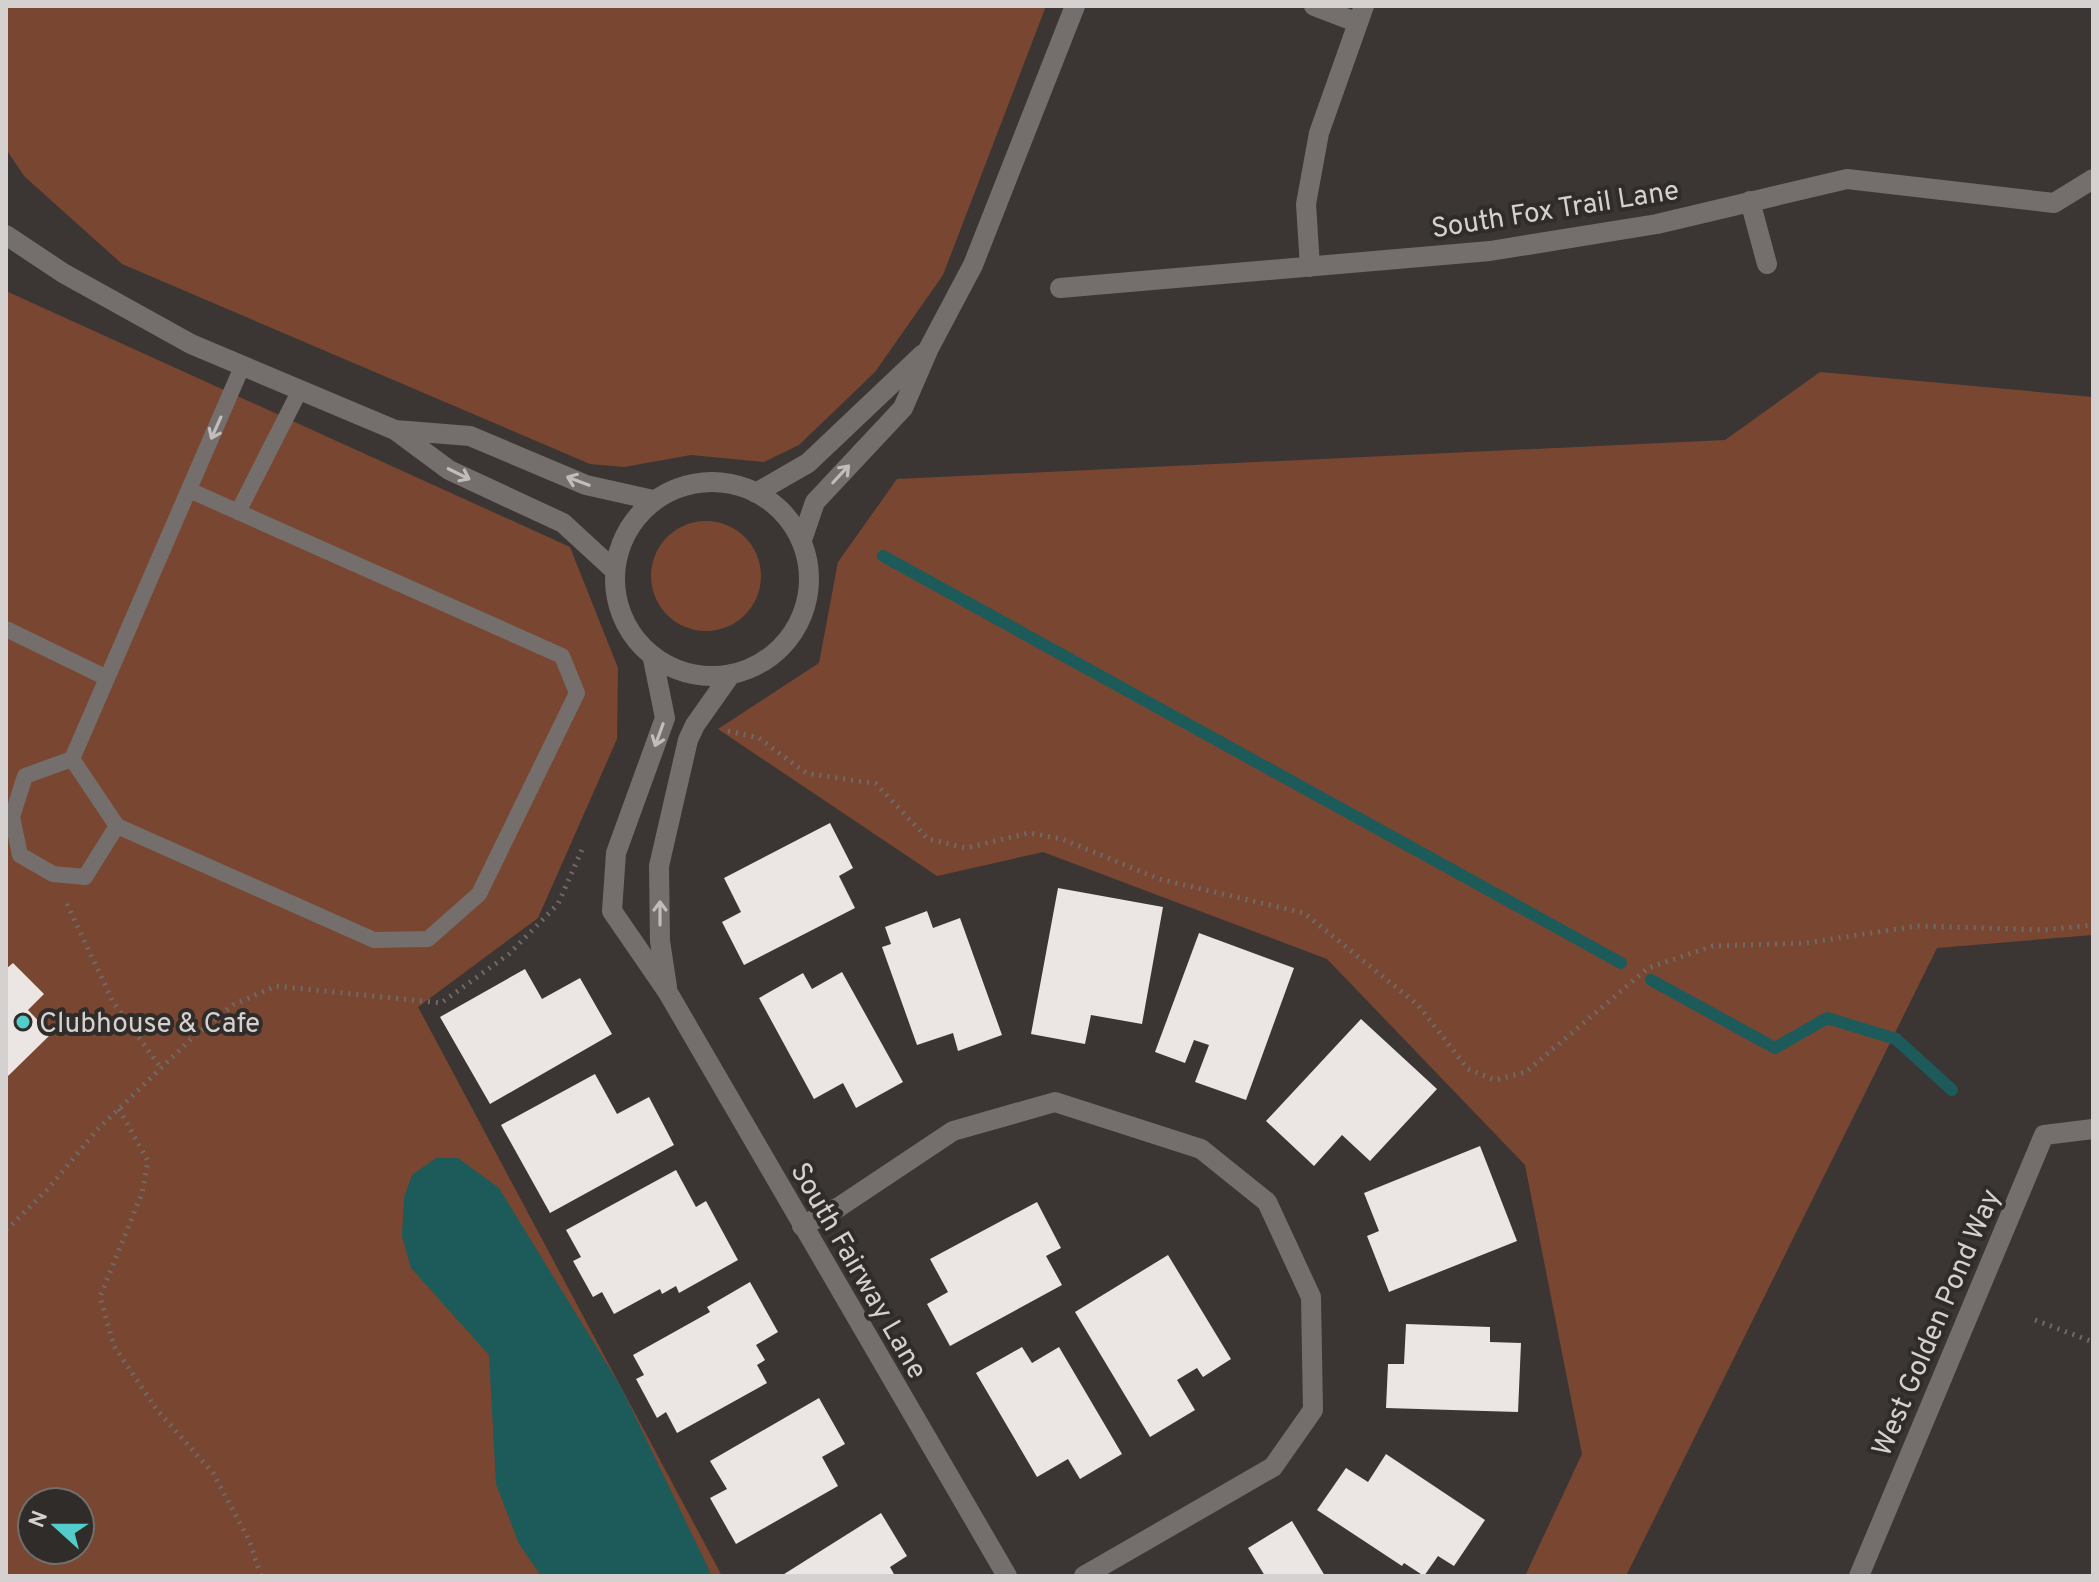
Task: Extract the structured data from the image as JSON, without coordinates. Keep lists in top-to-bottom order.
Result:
{
  "streets": {
    "street": ["South Fox Trail Lane", "South Fairway Lane", "West Golden Pond Way"]
  },
  "places": ["Clubhouse & Cafe"],
  "north": "left"
}
